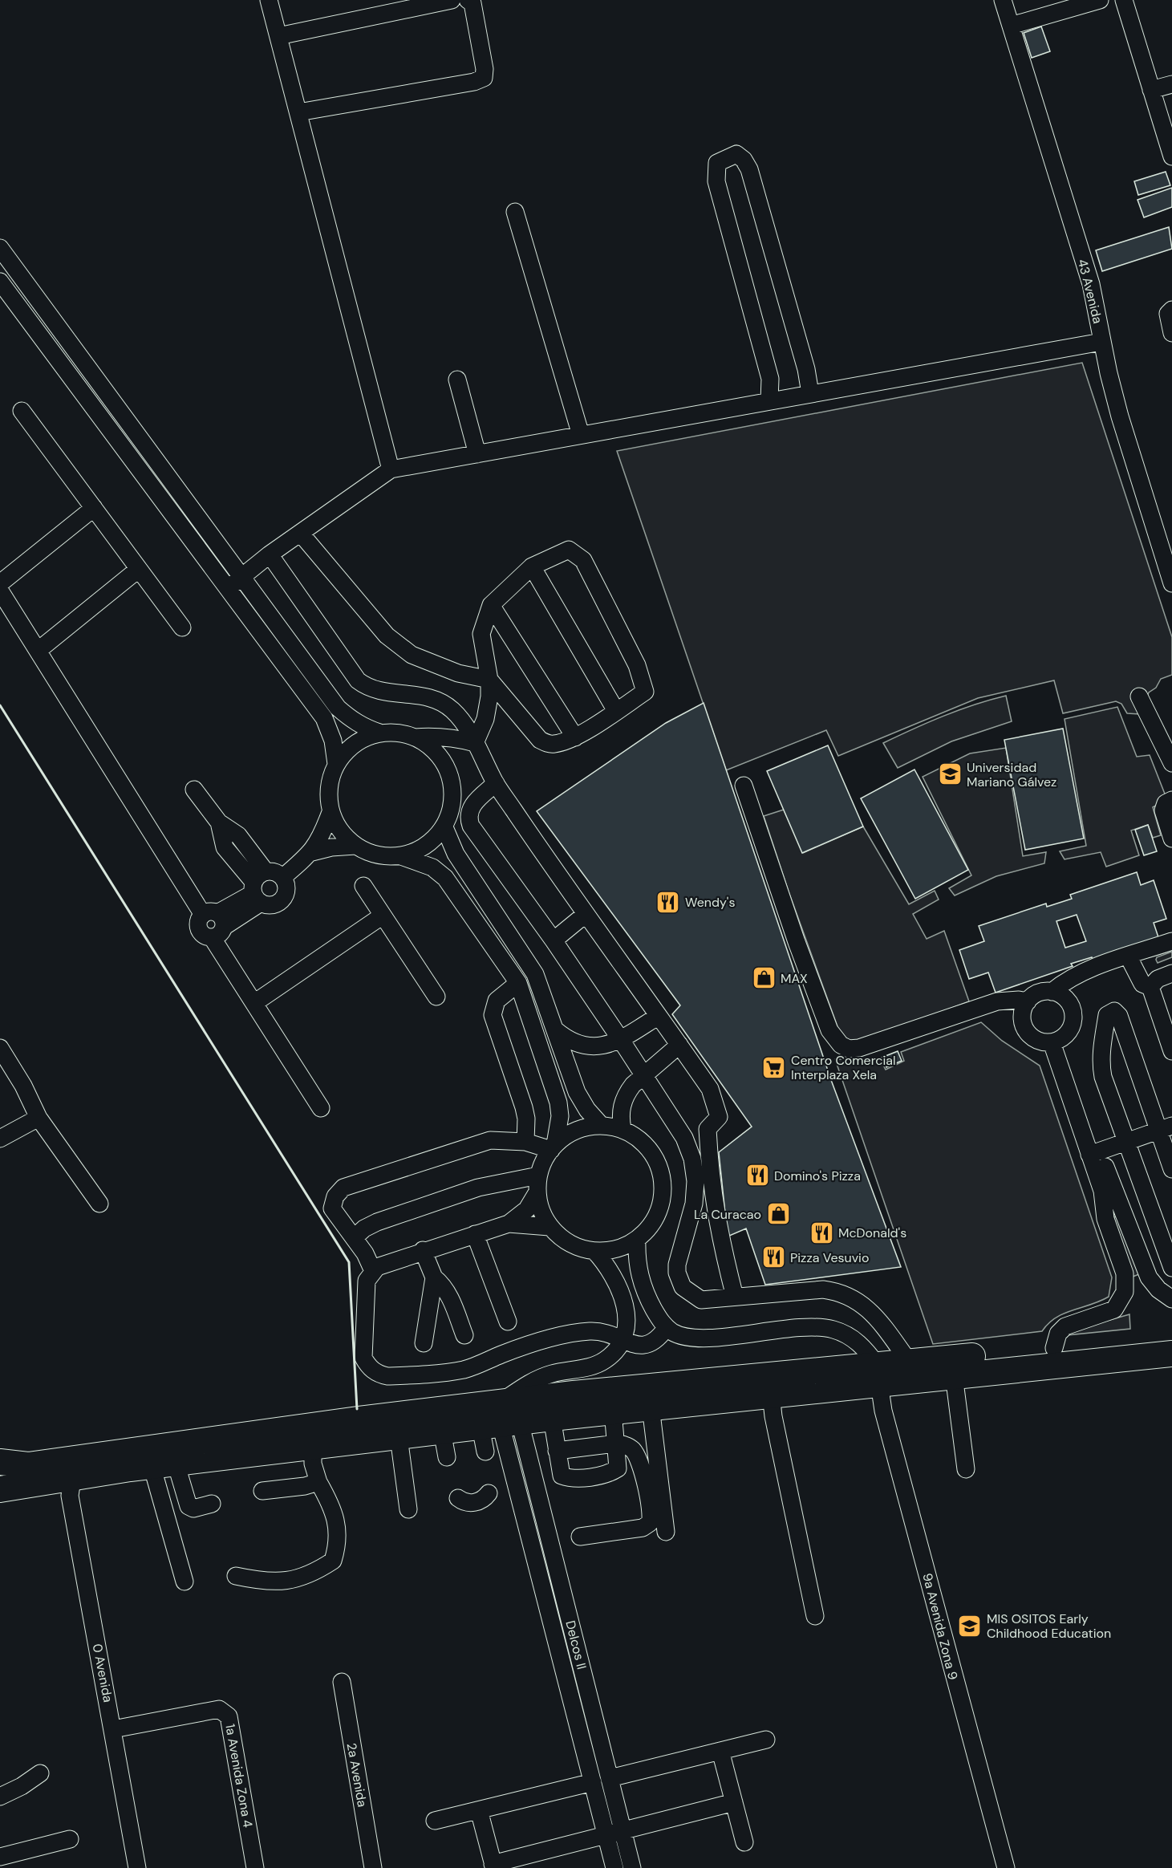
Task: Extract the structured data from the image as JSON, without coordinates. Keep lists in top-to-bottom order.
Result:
{
  "streets": {
    "street": [
      "43 Avenida",
      "9a Avenida Zona 9",
      "Delcos II",
      "0 Avenida",
      "2a Avenida",
      "1a Avenida Zona 4"
    ]
  },
  "crossings": [
    ["0 Avenida", "1a Avenida Zona 4"]
  ],
  "places": {
    "school or university": ["Universidad Mariano Gálvez", "MIS OSITOS Early Childhood Education"],
    "restaurant": [
      "Wendy's",
      "Domino's Pizza",
      "McDonald's",
      "Pizza Vesuvio"
    ],
    "shop": ["MAX", "La Curacao"],
    "supermarket": ["Centro Comercial Interplaza Xela"]
  }
}
